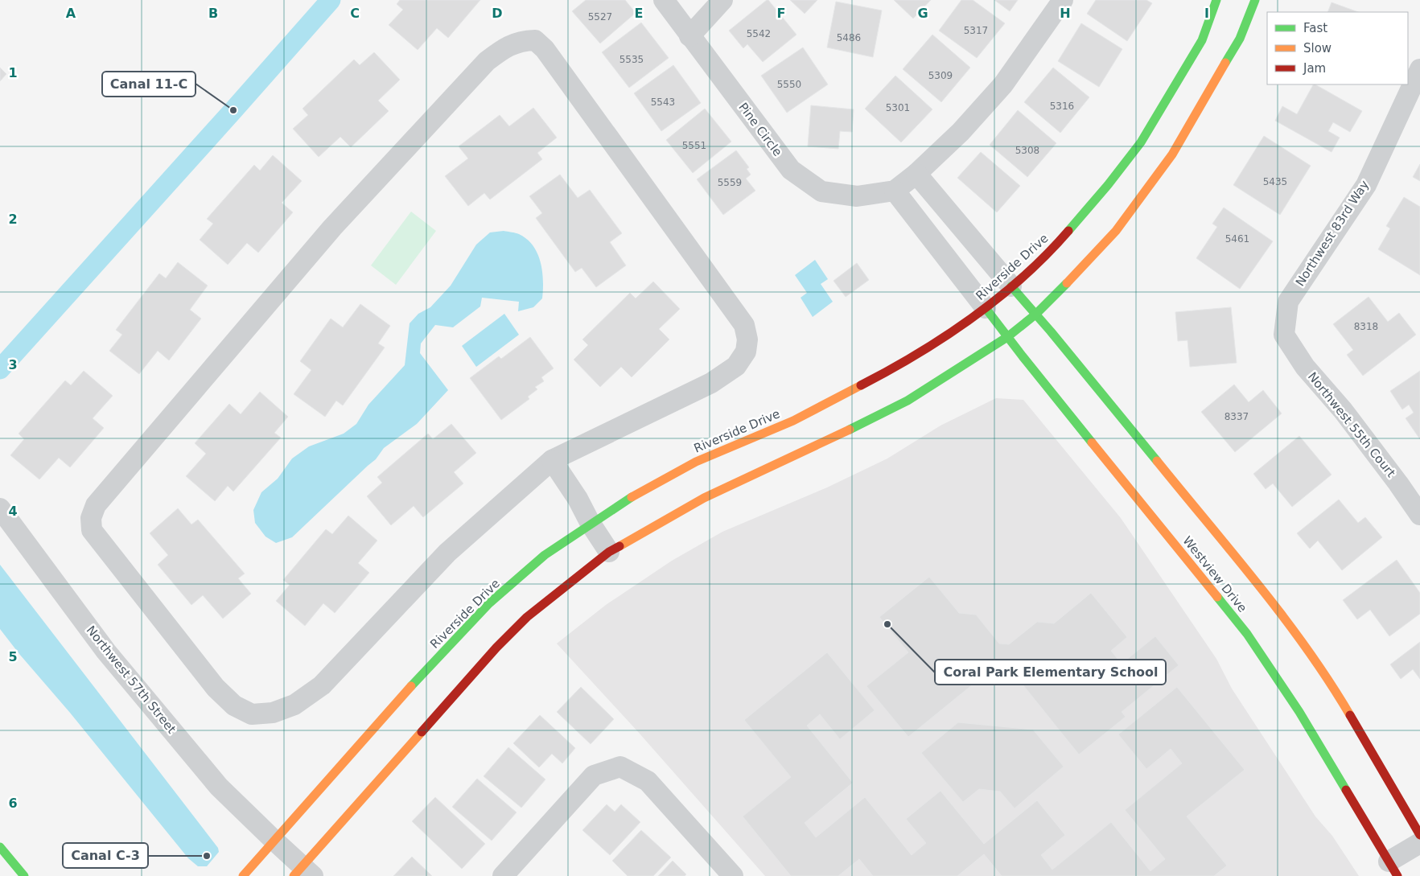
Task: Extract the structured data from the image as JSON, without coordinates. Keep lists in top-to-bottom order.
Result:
{
  "streets": {
    "main road": ["Riverside Drive", "Westview Drive"],
    "street": [
      "Pine Circle",
      "Northwest 83rd Way",
      "Northwest 55th Court",
      "Northwest 57th Street"
    ]
  },
  "crossings": [
    ["Northwest 83rd Way", "Northwest 55th Court"],
    ["Riverside Drive", "Westview Drive"],
    ["Riverside Drive", "Northwest 57th Street"]
  ],
  "places": ["Canal 11-C", "Coral Park Elementary School", "Canal C-3"],
  "house_numbers": [
    "5527",
    "5317",
    "5542",
    "5486",
    "5535",
    "5309",
    "5550",
    "5543",
    "5316",
    "5301",
    "5551",
    "5308",
    "5435",
    "5559",
    "5461",
    "8318",
    "8337"
  ],
  "legend": ["Fast", "Slow", "Jam"],
  "grid": {
    "columns": [
      "A",
      "B",
      "C",
      "D",
      "E",
      "F",
      "G",
      "H",
      "I"
    ],
    "rows": [
      "1",
      "2",
      "3",
      "4",
      "5",
      "6"
    ]
  }
}
